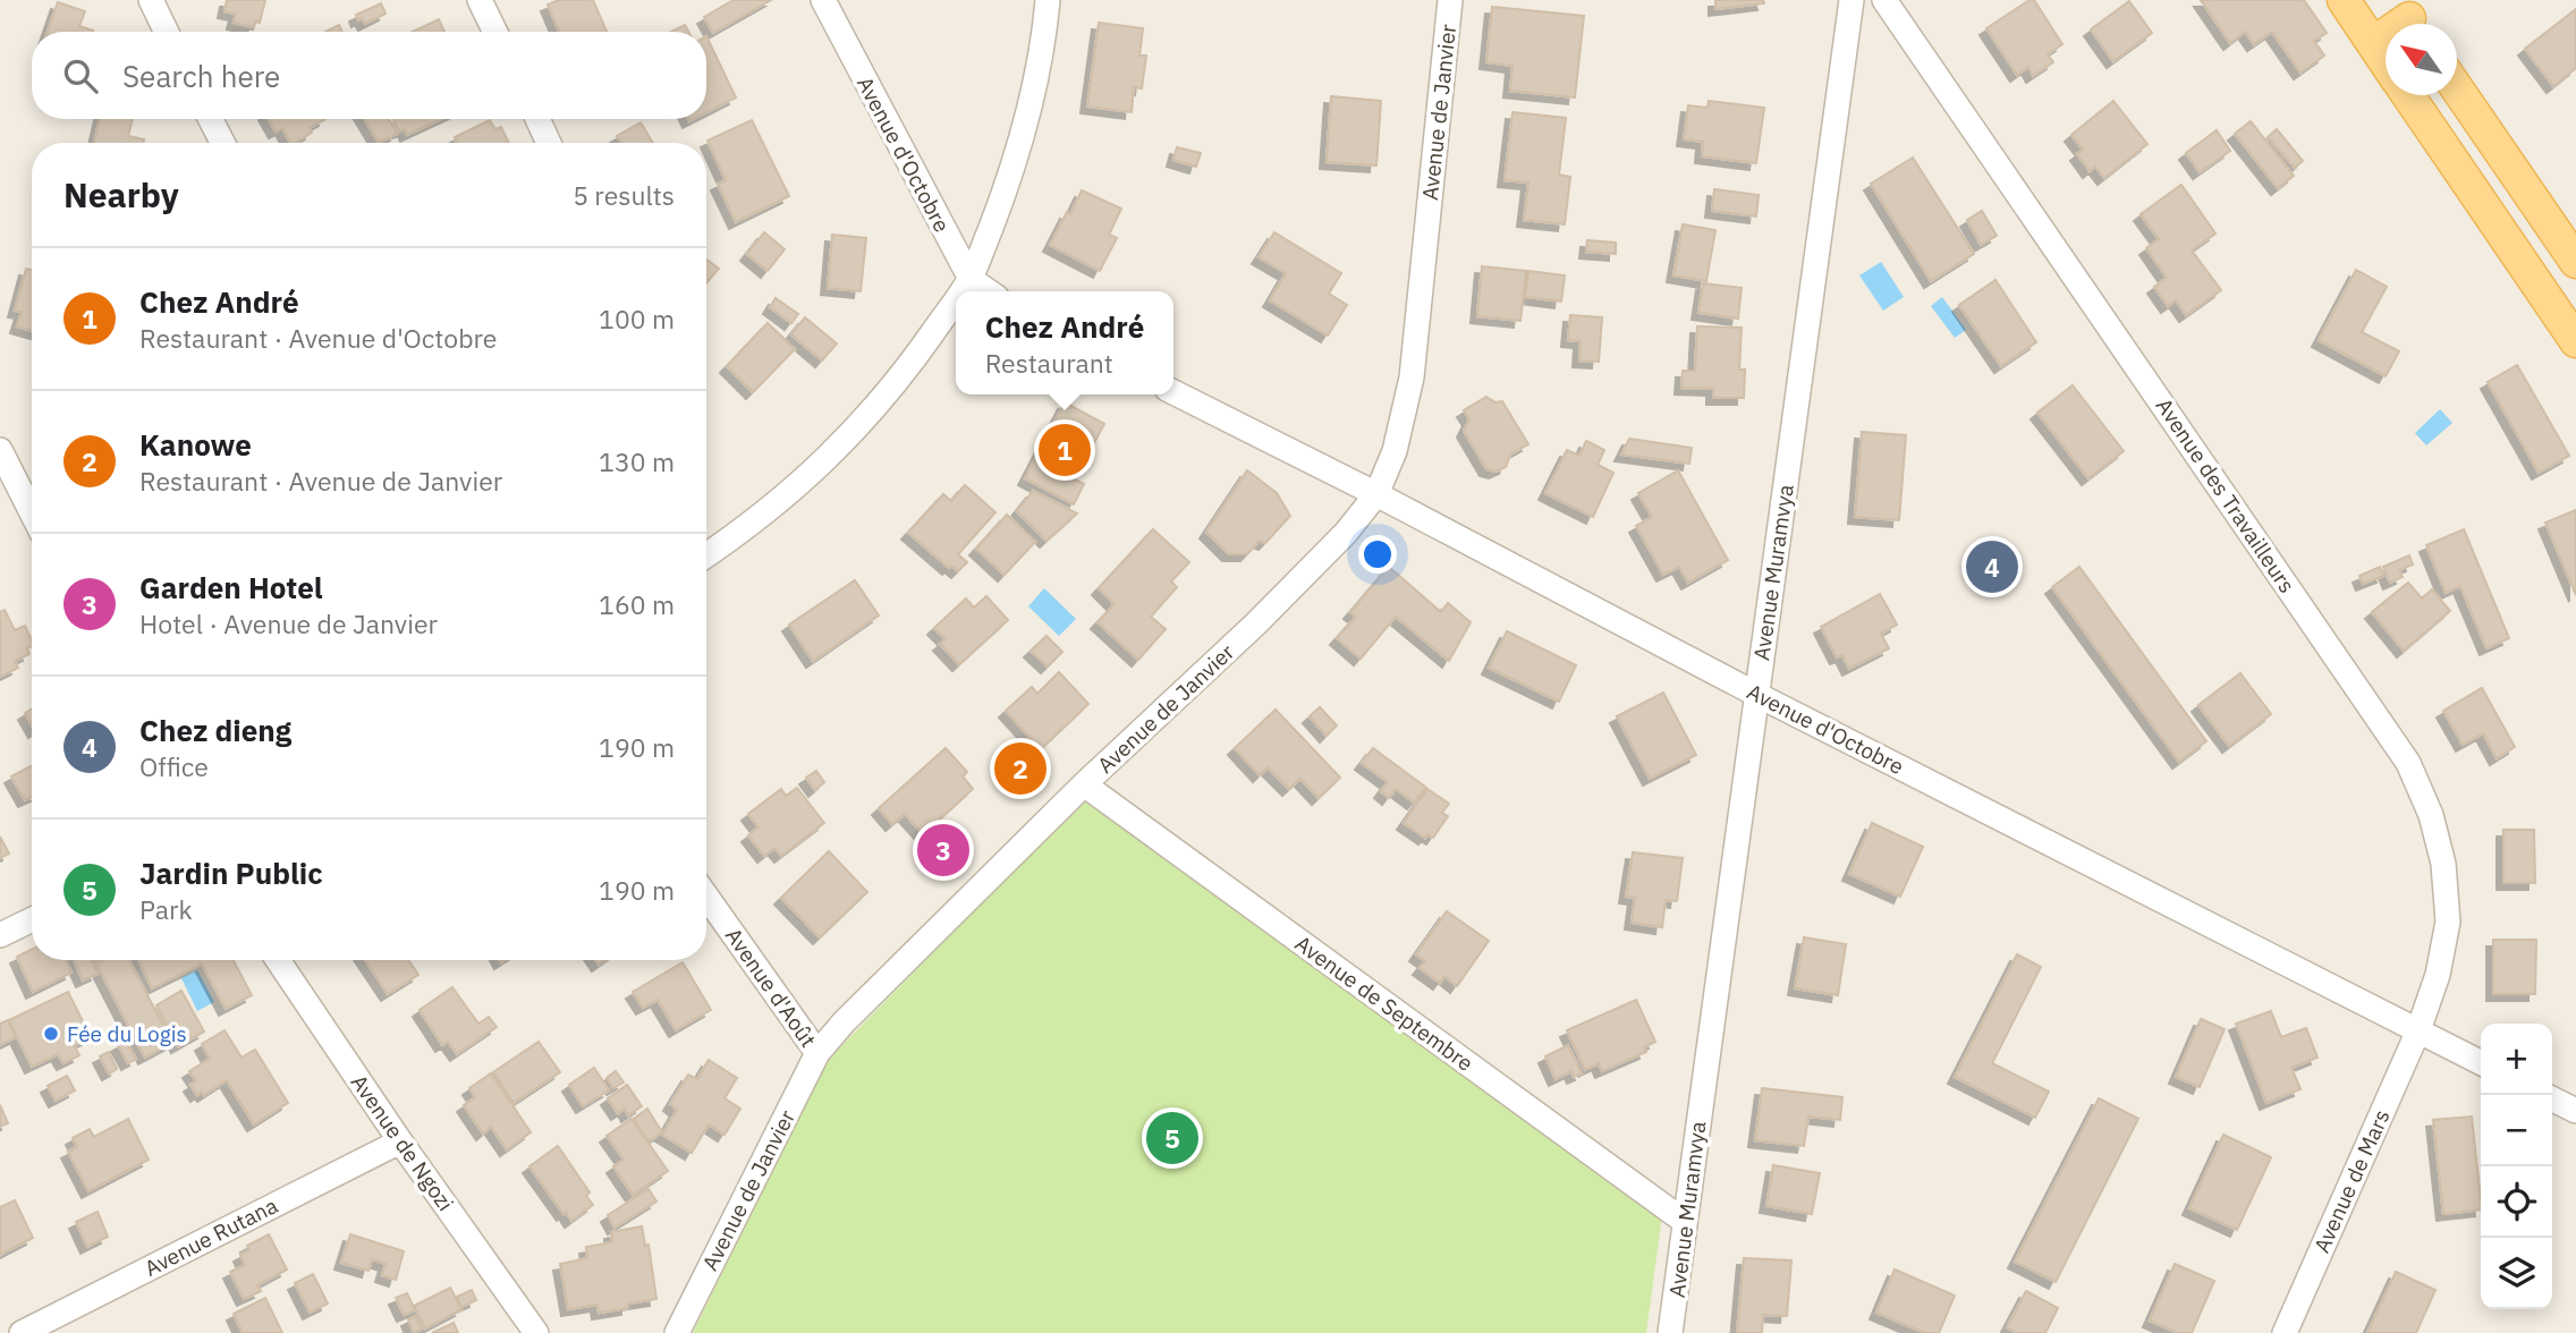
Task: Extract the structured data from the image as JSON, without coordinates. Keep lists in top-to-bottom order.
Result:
{
  "streets": {
    "street": [
      "Avenue de Janvier",
      "Avenue d'Octobre",
      "Avenue des Travailleurs",
      "Avenue Muramvya",
      "Avenue d'Août",
      "Avenue de Septembre",
      "Avenue de Ngozi",
      "Avenue de Mars",
      "Avenue Rutana"
    ]
  },
  "crossings": [
    ["Avenue de Janvier", "Avenue d'Octobre"],
    ["Avenue de Janvier", "Avenue d'Août"],
    ["Avenue de Janvier", "Avenue de Septembre"],
    ["Avenue d'Octobre", "Avenue des Travailleurs"],
    ["Avenue d'Octobre", "Avenue Muramvya"],
    ["Avenue d'Octobre", "Avenue de Mars"],
    ["Avenue des Travailleurs", "Avenue de Mars"],
    ["Avenue Muramvya", "Avenue de Septembre"],
    ["Avenue de Ngozi", "Avenue Rutana"]
  ],
  "places": ["Fée du Logis"],
  "north": "top left",
  "page": {
    "search": "Search here",
    "heading": ["Nearby", "5 results"],
    "list": [
      {
        "mark": "1",
        "name": "Chez André",
        "note": "Restaurant · Avenue d'Octobre",
        "value": "100 m"
      },
      {
        "mark": "2",
        "name": "Kanowe",
        "note": "Restaurant · Avenue de Janvier",
        "value": "130 m"
      },
      {
        "mark": "3",
        "name": "Garden Hotel",
        "note": "Hotel · Avenue de Janvier",
        "value": "160 m"
      },
      {
        "mark": "4",
        "name": "Chez dieng",
        "note": "Office",
        "value": "190 m"
      },
      {
        "mark": "5",
        "name": "Jardin Public",
        "note": "Park",
        "value": "190 m"
      }
    ],
    "popup": ["Chez André", "Restaurant"],
    "pins": [
      "1",
      "4",
      "2",
      "3",
      "5"
    ],
    "map_buttons": ["+", "−"]
  }
}
